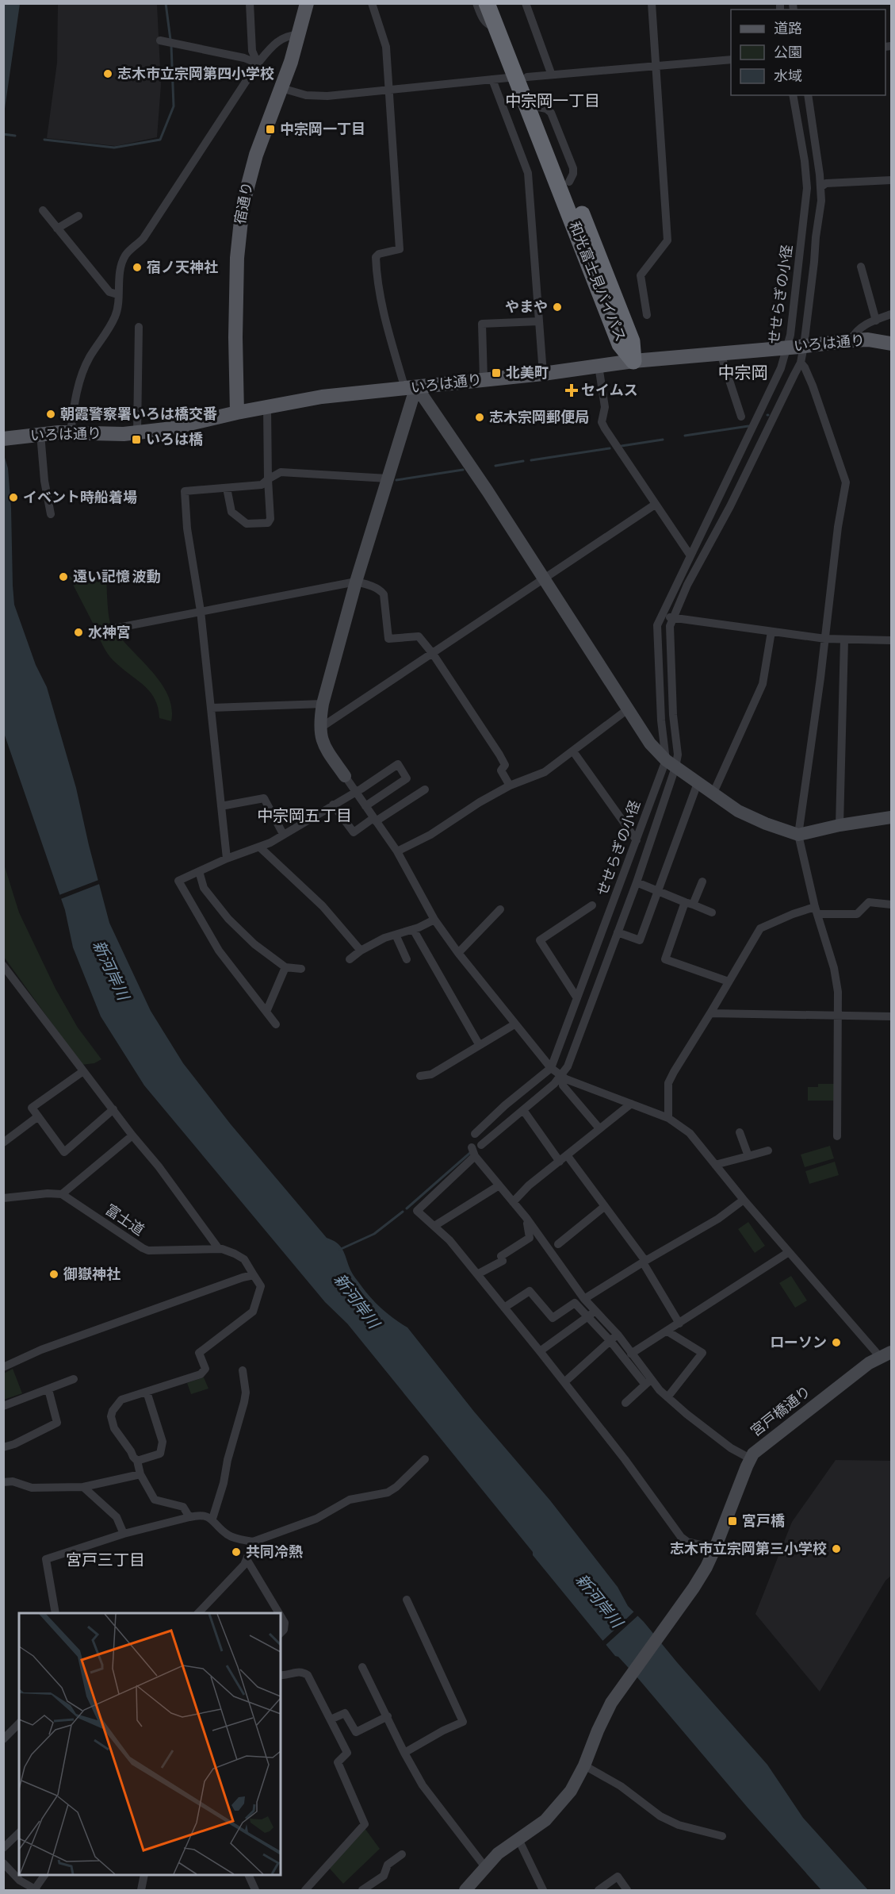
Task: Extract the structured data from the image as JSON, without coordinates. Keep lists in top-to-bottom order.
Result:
{
  "streets": {
    "highway": ["和光富士見バイパス"],
    "main road": ["宿通り", "いろは通り"],
    "street": ["せせらぎの小径", "富士道", "宮戸橋通り"]
  },
  "crossings": [
    ["宿通り", "いろは通り"],
    ["和光富士見バイパス", "いろは通り"],
    ["せせらぎの小径", "いろは通り"]
  ],
  "districts": [
    "中宗岡一丁目",
    "中宗岡",
    "中宗岡五丁目",
    "宮戸三丁目"
  ],
  "water": ["新河岸川"],
  "places": {
    "other": [
      "志木市立宗岡第四小学校",
      "宿ノ天神社",
      "やまや",
      "朝霞警察署いろは橋交番",
      "志木宗岡郵便局",
      "イベント時船着場",
      "遠い記憶 波動",
      "水神宮",
      "御嶽神社",
      "ローソン",
      "志木市立宗岡第三小学校",
      "共同冷熱"
    ],
    "transit": [
      "中宗岡一丁目",
      "北美町",
      "いろは橋",
      "宮戸橋"
    ],
    "health": ["セイムス"]
  },
  "legend": ["道路", "公園", "水域"]
}
